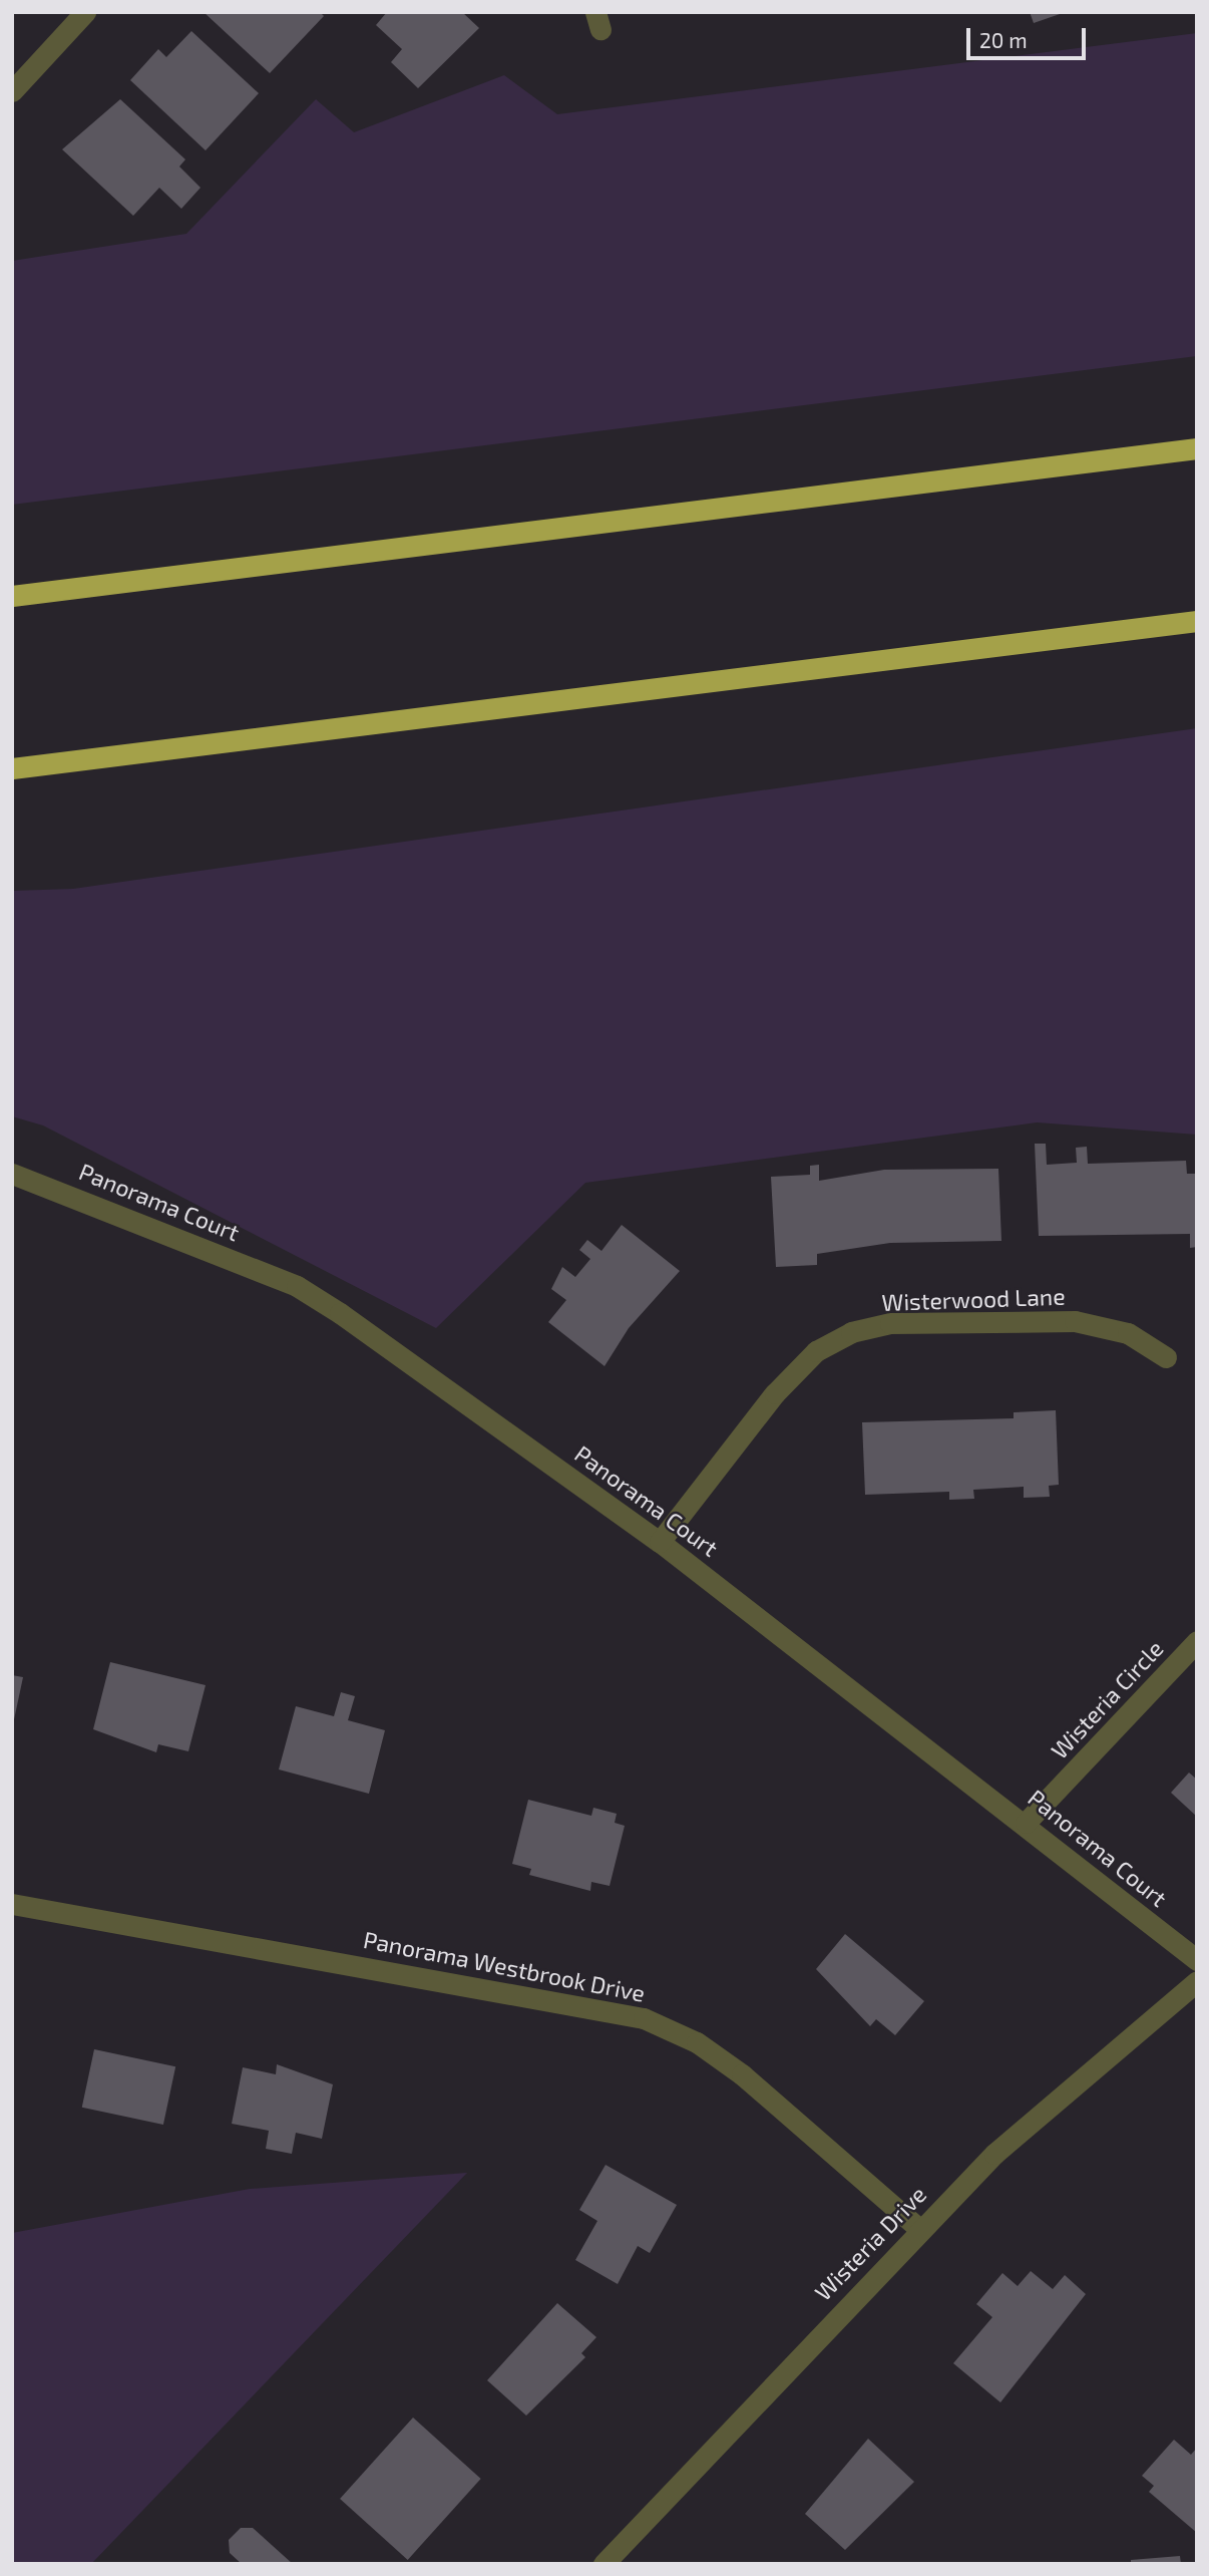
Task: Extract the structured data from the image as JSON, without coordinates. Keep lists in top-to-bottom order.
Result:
{
  "streets": {
    "street": [
      "Panorama Court",
      "Wisterwood Lane",
      "Wisteria Circle",
      "Panorama Westbrook Drive",
      "Wisteria Drive"
    ]
  },
  "crossings": [
    ["Panorama Court", "Wisterwood Lane"],
    ["Panorama Court", "Wisteria Circle"],
    ["Panorama Westbrook Drive", "Wisteria Drive"]
  ],
  "scale_bar": "20 m"
}
